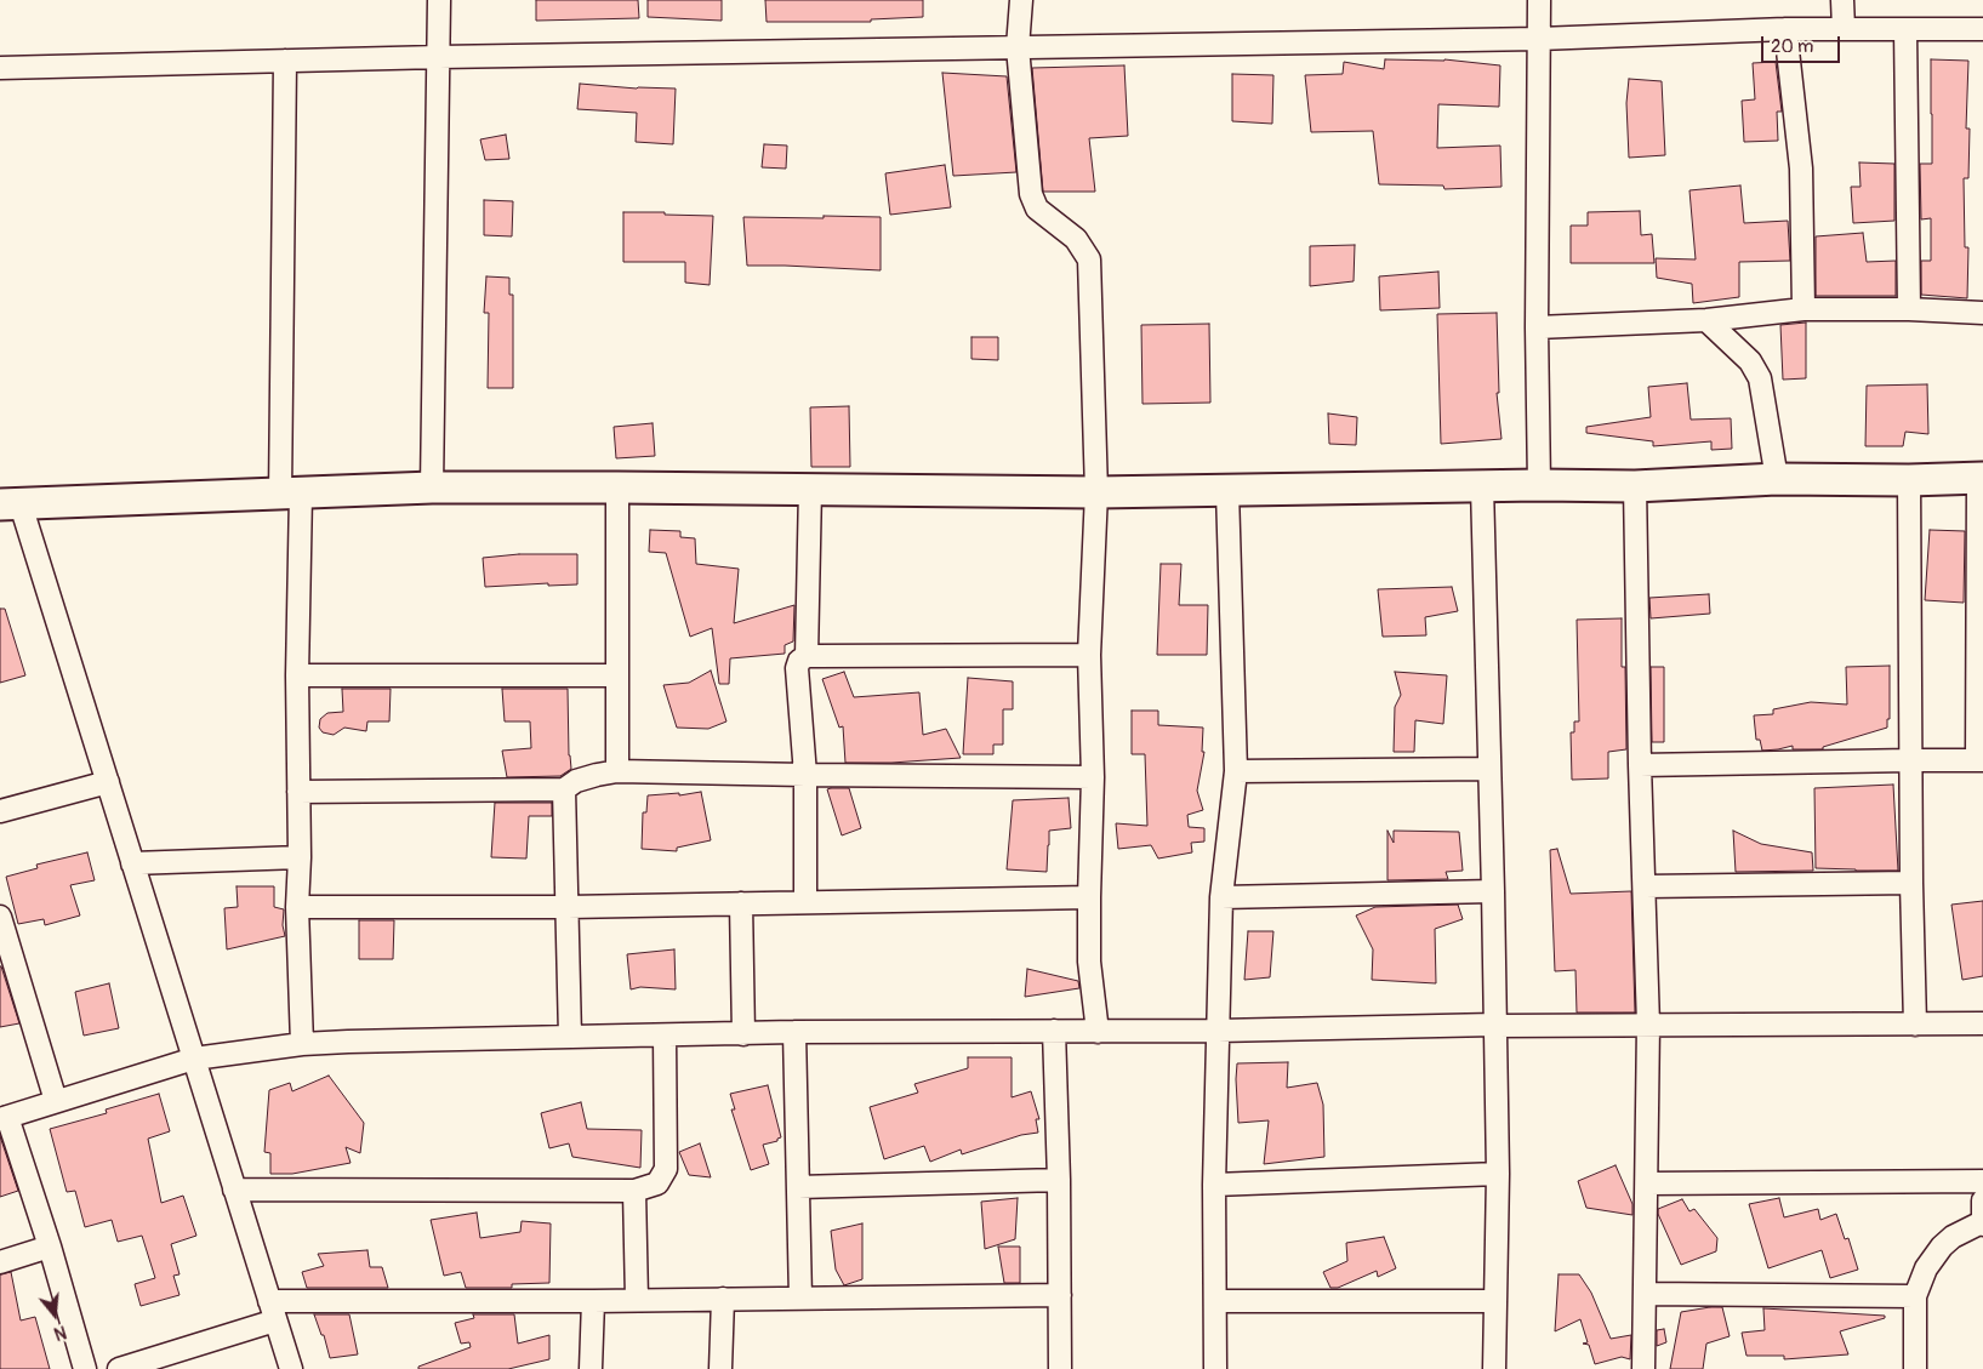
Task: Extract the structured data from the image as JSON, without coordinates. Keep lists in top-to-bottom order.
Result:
{
  "scale_bar": "20 m",
  "north": "bottom"
}
